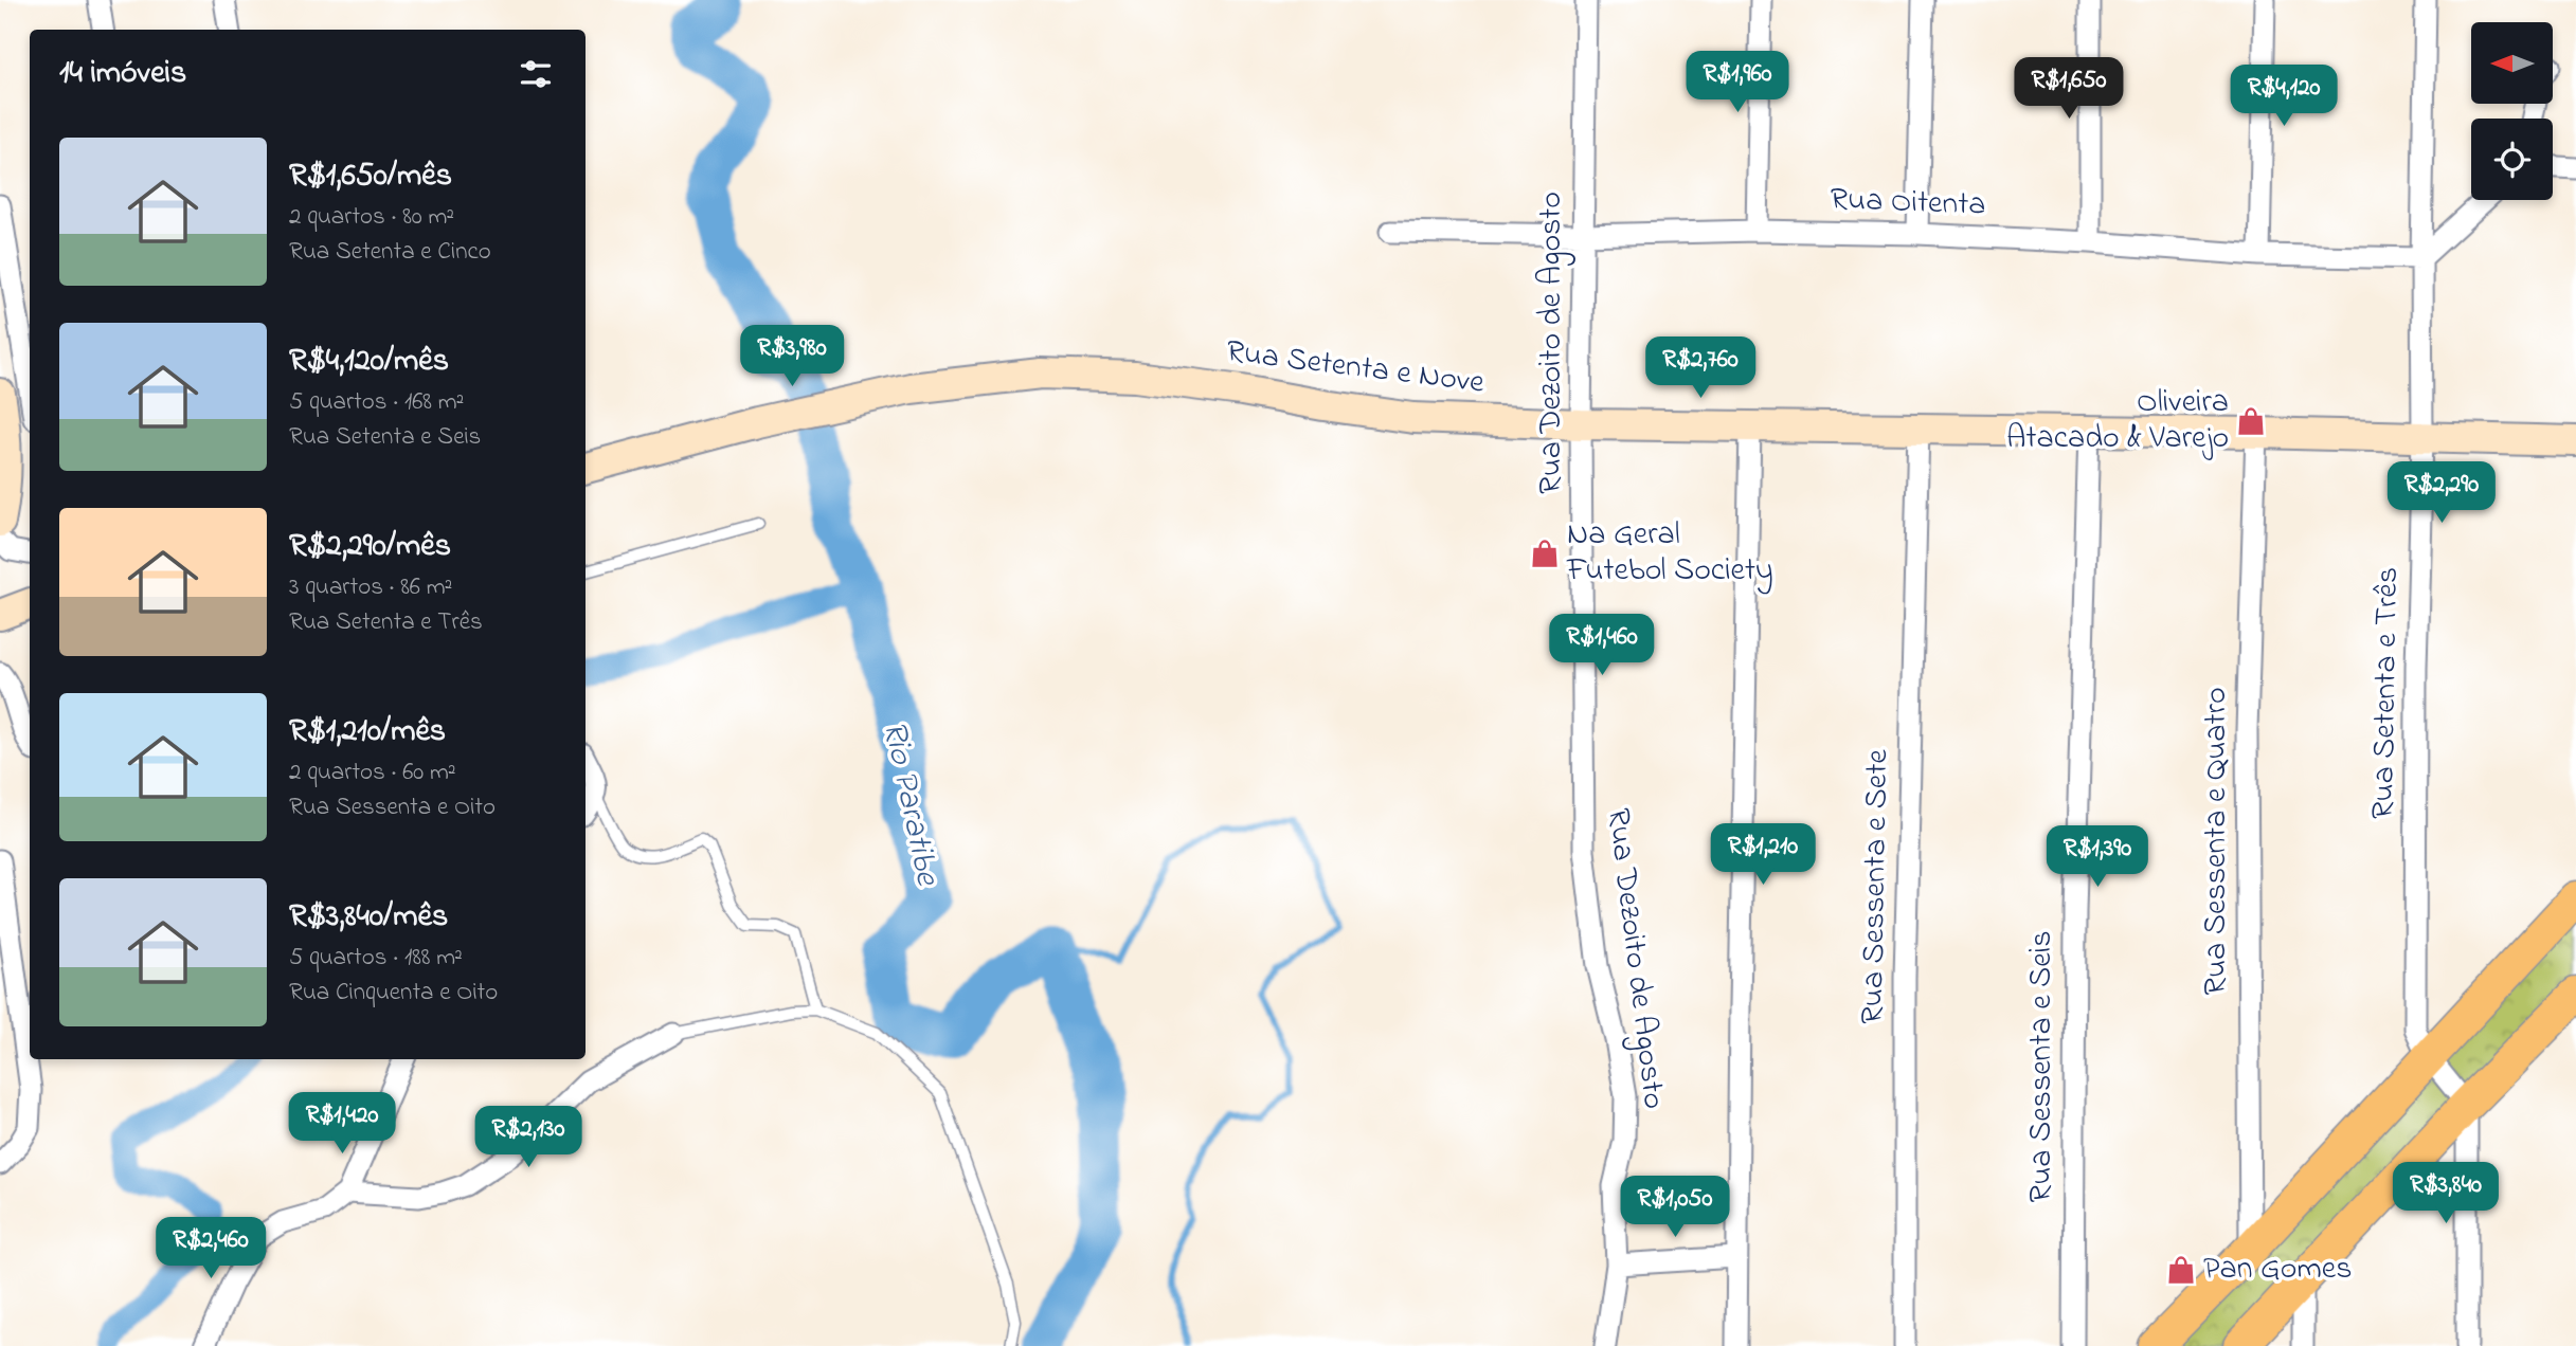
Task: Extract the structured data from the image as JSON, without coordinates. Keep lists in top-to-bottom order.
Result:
{
  "streets": {
    "street": [
      "Rua Oitenta",
      "Rua Dezoito de Agosto",
      "Rua Setenta e Nove",
      "Rua Setenta e Três",
      "Rua Sessenta e Quatro",
      "Rua Sessenta e Sete",
      "Rua Sessenta e Seis"
    ]
  },
  "crossings": [
    ["Rua Oitenta", "Rua Dezoito de Agosto"],
    ["Rua Oitenta", "Rua Setenta e Três"],
    ["Rua Dezoito de Agosto", "Rua Setenta e Nove"],
    ["Rua Setenta e Nove", "Rua Setenta e Três"],
    ["Rua Setenta e Nove", "Rua Sessenta e Quatro"],
    ["Rua Setenta e Nove", "Rua Sessenta e Sete"],
    ["Rua Setenta e Nove", "Rua Sessenta e Seis"]
  ],
  "water": ["Rio Paratibe"],
  "places": {
    "shop": ["Oliveira Atacado & Varejo", "Na Geral Futebol Society", "Pan Gomes"]
  },
  "north": "left",
  "page": {
    "heading": "14 imóveis",
    "price": [
      "R$1,960",
      "R$1,650",
      "R$4,120",
      "R$3,980",
      "R$2,760",
      "R$2,290",
      "R$1,460",
      "R$1,210",
      "R$1,390",
      "R$1,420",
      "R$2,130",
      "R$3,840",
      "R$1,050",
      "R$2,460"
    ],
    "list": [
      {
        "name": "R$1,650/mês",
        "note": "2 quartos · 80 m² · Rua Setenta e Cinco"
      },
      {
        "name": "R$4,120/mês",
        "note": "5 quartos · 168 m² · Rua Setenta e Seis"
      },
      {
        "name": "R$2,290/mês",
        "note": "3 quartos · 86 m² · Rua Setenta e Três"
      },
      {
        "name": "R$1,210/mês",
        "note": "2 quartos · 60 m² · Rua Sessenta e Oito"
      },
      {
        "name": "R$3,840/mês",
        "note": "5 quartos · 188 m² · Rua Cinquenta e Oito"
      }
    ]
  }
}
